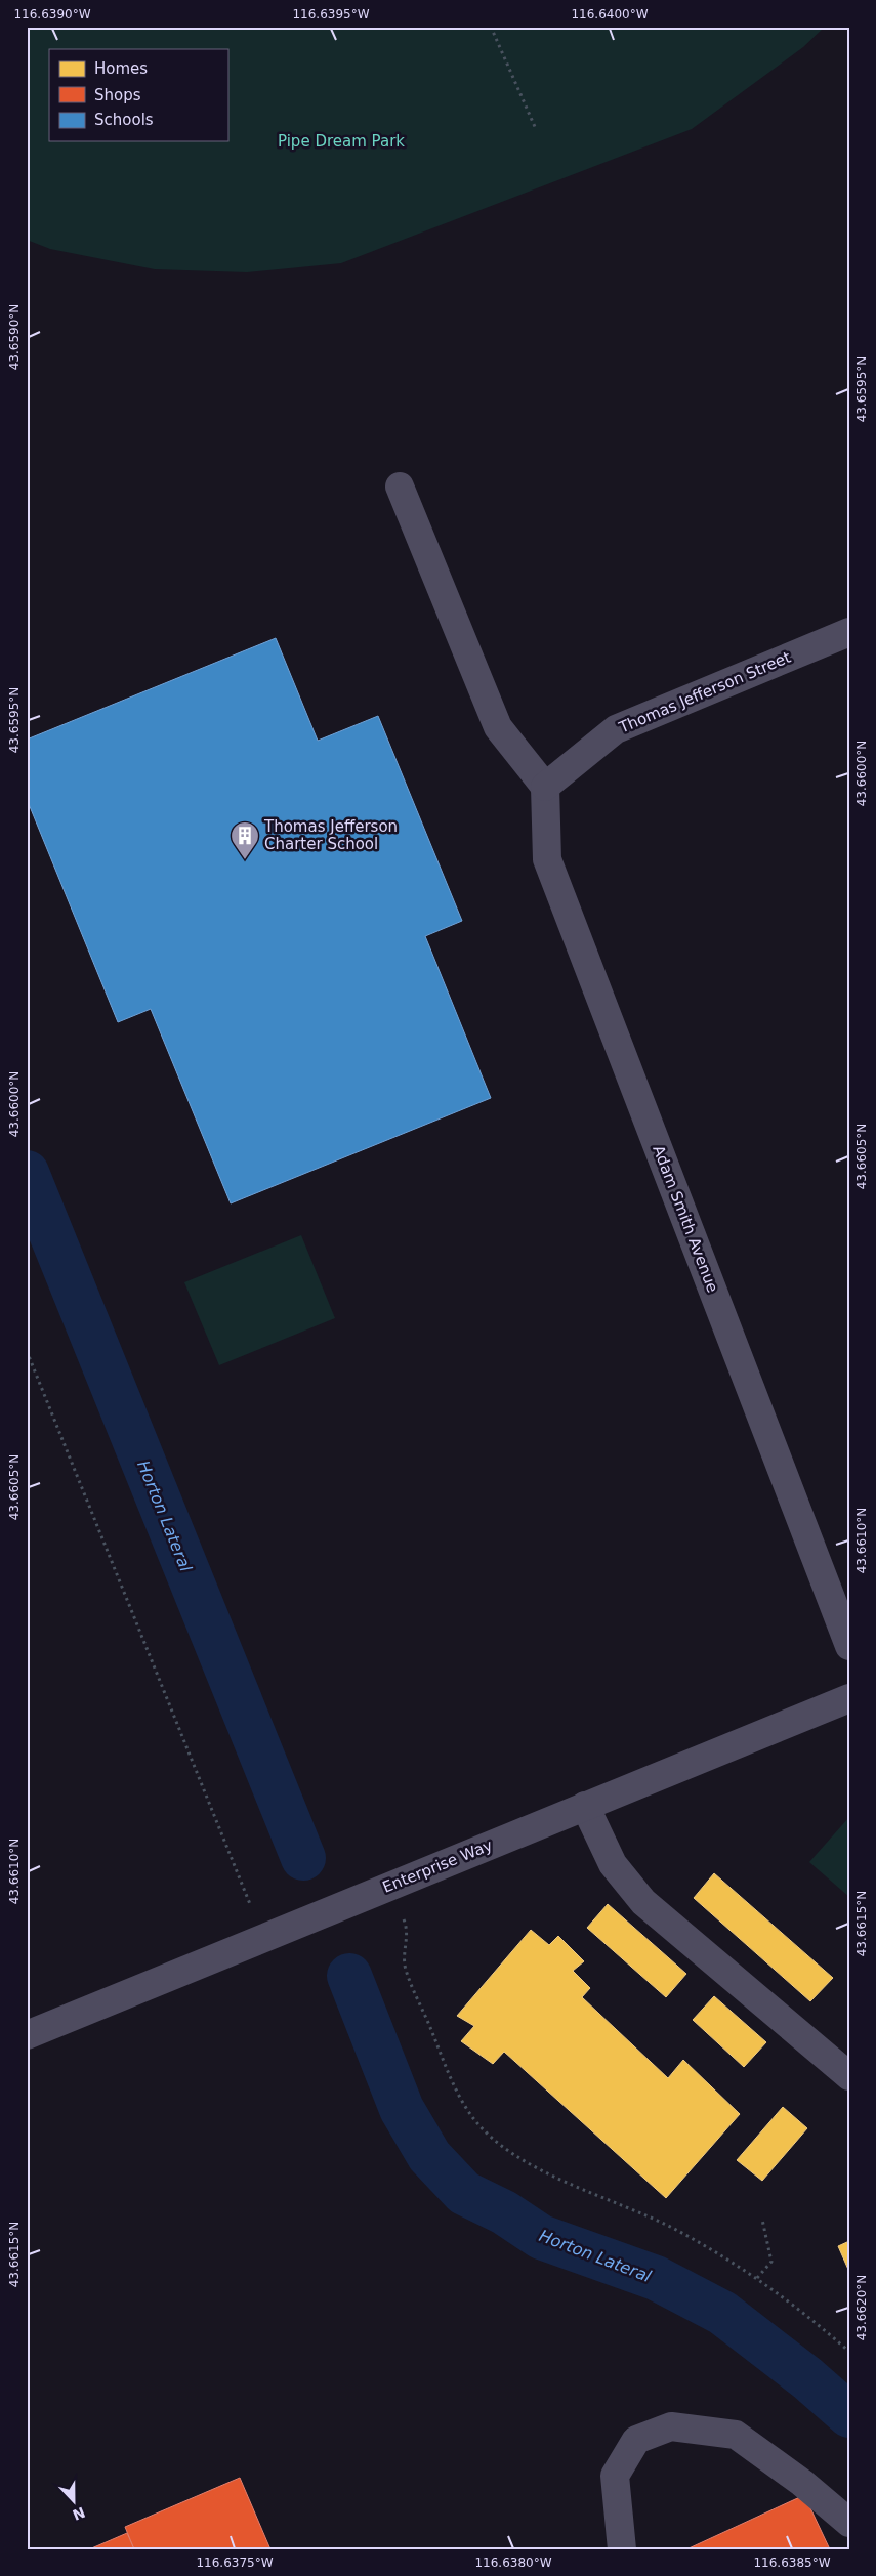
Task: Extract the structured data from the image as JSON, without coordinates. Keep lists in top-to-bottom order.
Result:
{
  "streets": {
    "street": ["Thomas Jefferson Street", "Adam Smith Avenue", "Enterprise Way"]
  },
  "crossings": [
    ["Thomas Jefferson Street", "Adam Smith Avenue"]
  ],
  "water": ["Horton Lateral"],
  "parks": ["Pipe Dream Park"],
  "places": {
    "building": ["Thomas Jefferson Charter School"]
  },
  "legend": ["Homes", "Shops", "Schools"],
  "north": "bottom",
  "coordinates": [
    "116.6390°W",
    "116.6395°W",
    "116.6400°W",
    "43.6590°N",
    "43.6595°N",
    "43.6600°N",
    "43.6605°N",
    "43.6610°N",
    "43.6615°N",
    "43.6620°N",
    "116.6375°W",
    "116.6380°W",
    "116.6385°W"
  ]
}
